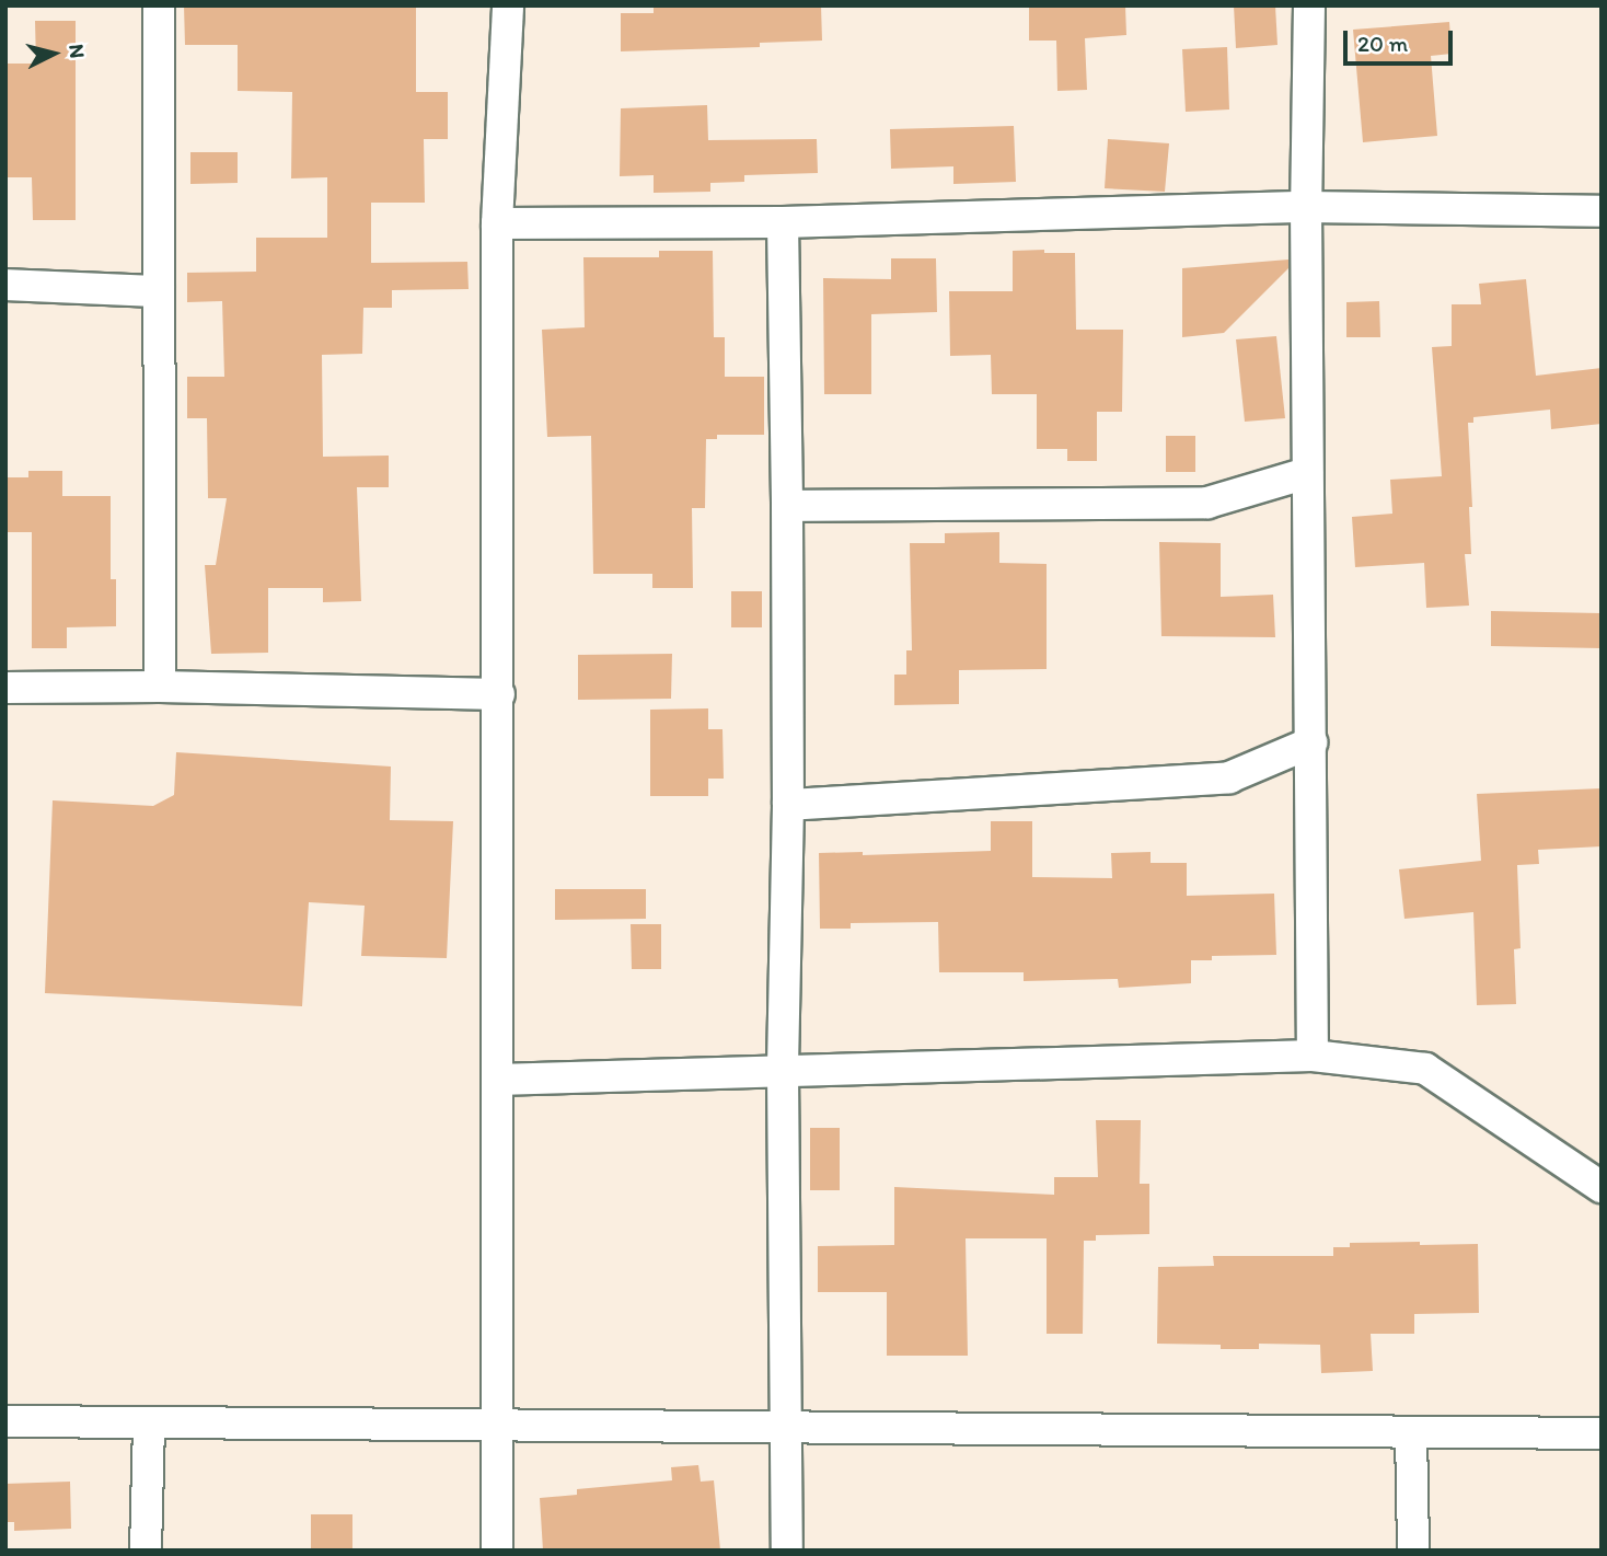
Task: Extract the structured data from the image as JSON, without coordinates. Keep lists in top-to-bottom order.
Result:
{
  "scale_bar": "20 m",
  "north": "right"
}
